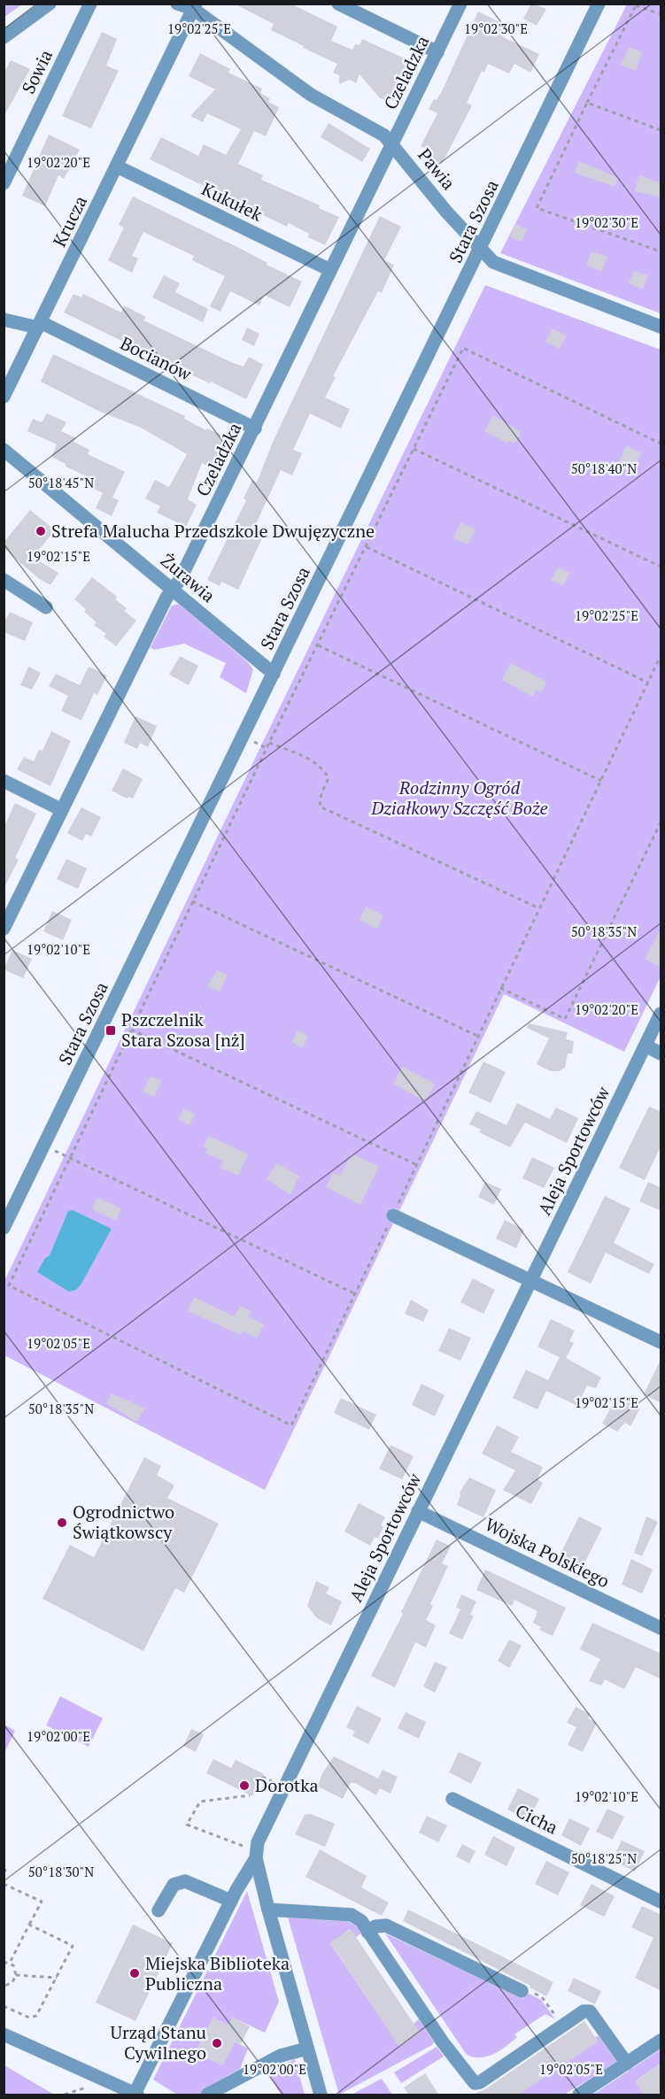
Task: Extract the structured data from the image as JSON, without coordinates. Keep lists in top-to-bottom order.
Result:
{
  "streets": {
    "street": [
      "Sowia",
      "Czeladzka",
      "Pawia",
      "Kukułek",
      "Krucza",
      "Stara Szosa",
      "Bocianów",
      "Żurawia",
      "Aleja Sportowców",
      "Wojska Polskiego",
      "Cicha"
    ]
  },
  "crossings": [
    ["Czeladzka", "Pawia"],
    ["Czeladzka", "Kukułek"],
    ["Czeladzka", "Bocianów"],
    ["Czeladzka", "Żurawia"],
    ["Pawia", "Krucza"],
    ["Pawia", "Stara Szosa"],
    ["Kukułek", "Krucza"],
    ["Krucza", "Bocianów"],
    ["Stara Szosa", "Żurawia"],
    ["Aleja Sportowców", "Wojska Polskiego"]
  ],
  "parks": ["Rodzinny Ogród Działkowy Szczęść Boże"],
  "places": {
    "other": [
      "Strefa Malucha Przedszkole Dwujęzyczne",
      "Ogrodnictwo Świątkowscy",
      "Dorotka",
      "Miejska Biblioteka Publiczna",
      "Urząd Stanu Cywilnego"
    ],
    "transit": ["Pszczelnik Stara Szosa [nż]"]
  },
  "coordinates": [
    "19°02'25\"E",
    "19°02'30\"E",
    "19°02'20\"E",
    "50°18'40\"N",
    "50°18'45\"N",
    "19°02'15\"E",
    "50°18'35\"N",
    "19°02'10\"E",
    "19°02'05\"E",
    "19°02'00\"E",
    "50°18'25\"N",
    "50°18'30\"N"
  ]
}
